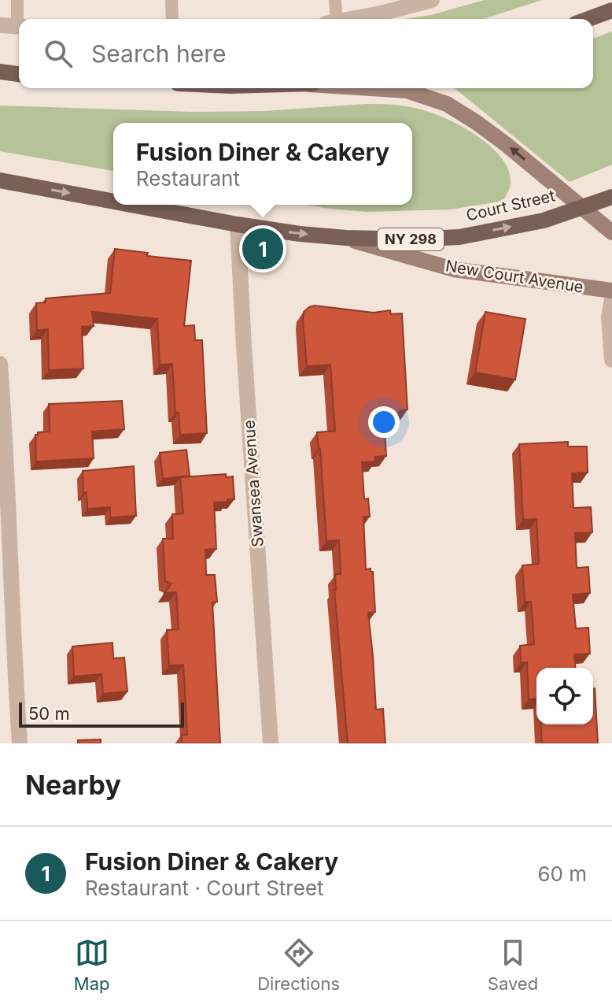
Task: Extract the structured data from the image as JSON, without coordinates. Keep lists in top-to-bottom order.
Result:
{
  "streets": {
    "main road": ["Court Street", "NY 298", "New Court Avenue"],
    "street": ["Swansea Avenue"]
  },
  "crossings": [
    ["Court Street", "NY 298"],
    ["Court Street", "New Court Avenue"],
    ["Court Street", "Swansea Avenue"]
  ],
  "one_way": ["Court Street"],
  "scale_bar": "50 m",
  "page": {
    "search": "Search here",
    "popup": ["Fusion Diner & Cakery", "Restaurant"],
    "pins": "1",
    "scale": "50 m",
    "heading": "Nearby",
    "list": [
      {
        "mark": "1",
        "name": "Fusion Diner & Cakery",
        "note": "Restaurant · Court Street",
        "value": "60 m"
      }
    ],
    "nav": ["Map", "Directions", "Saved"]
  }
}
